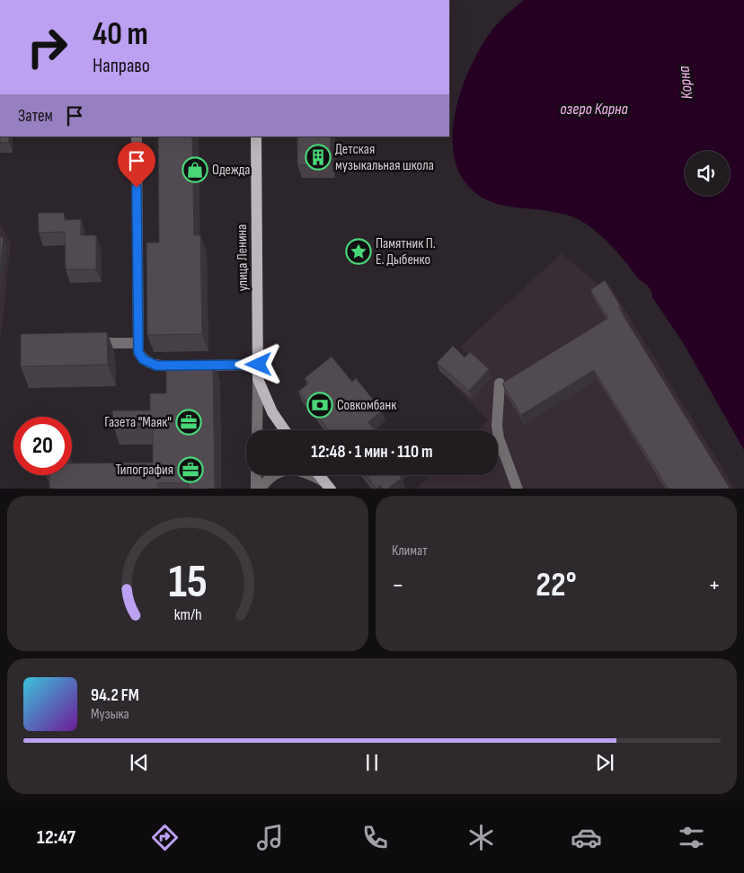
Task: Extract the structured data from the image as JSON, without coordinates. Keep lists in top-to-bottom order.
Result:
{
  "streets": {
    "main road": ["улица Ленина"]
  },
  "water": ["Корна", "озеро Карна"],
  "places": {
    "building": ["Детская музыкальная школа"],
    "shop": ["Одежда"],
    "place": ["Памятник П. Е. Дыбенко"],
    "bank": ["Совкомбанк"],
    "office": ["Газета \"Маяк\"", "Типография"]
  },
  "page": {
    "turn": ["40 m", "Направо"],
    "then": "Затем",
    "limit": "20",
    "trip": "12:48 · 1 мин · 110 m",
    "tile": "Климат",
    "heat": ["−", "22°", "+"],
    "song": ["94.2 FM", "Музыка"],
    "tabs": "12:47",
    "gauge": ["15", "km/h"]
  }
}
